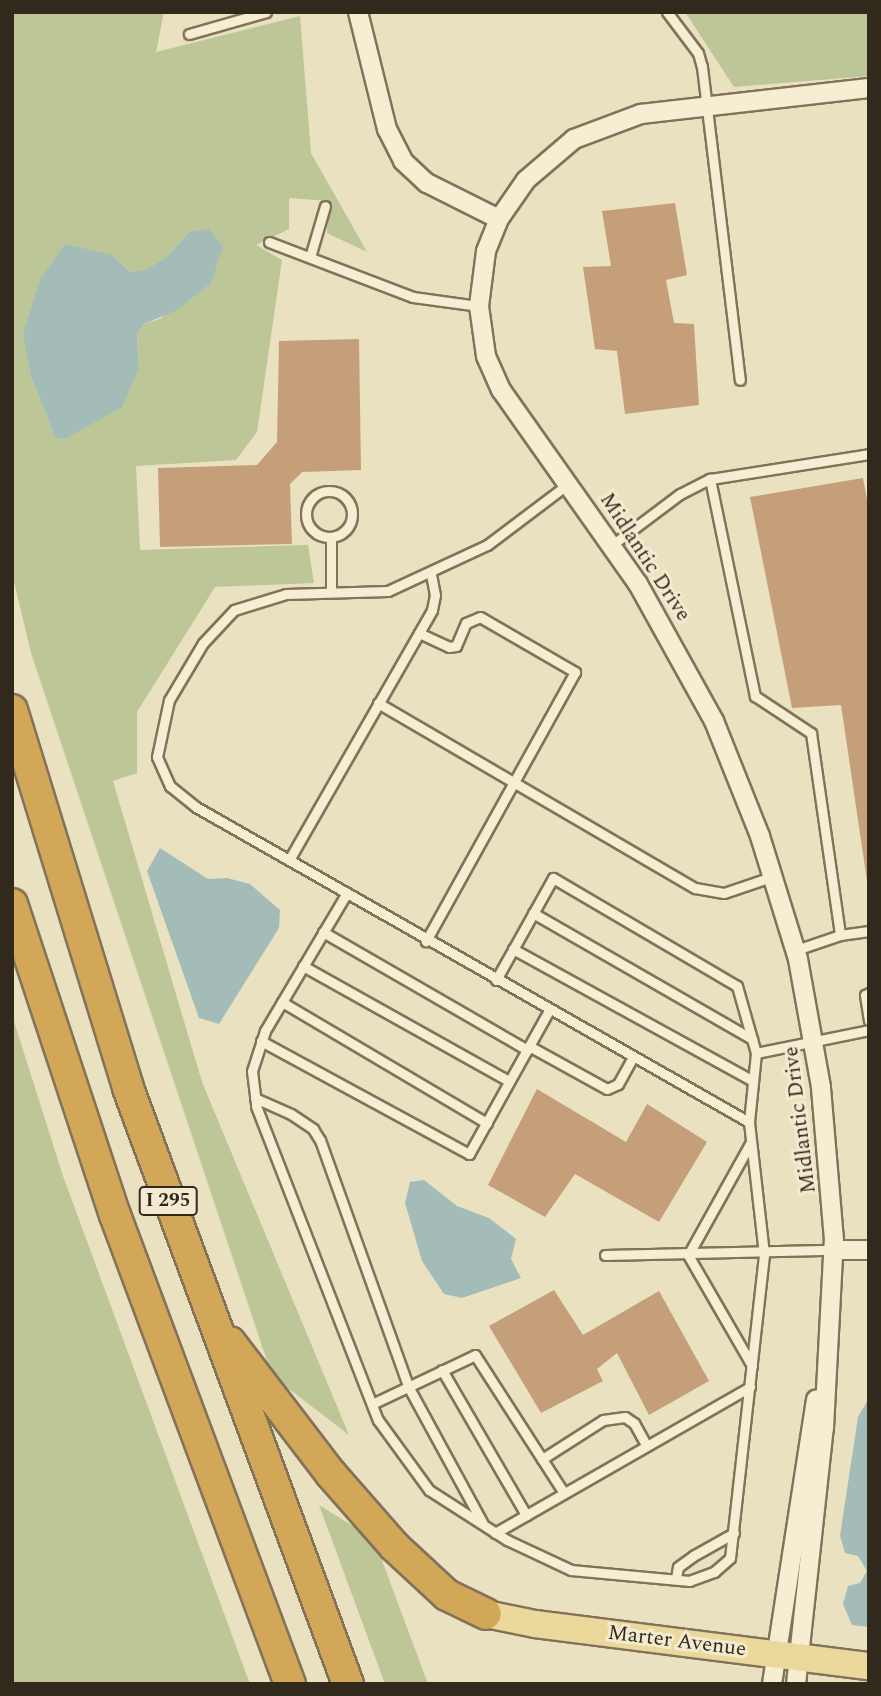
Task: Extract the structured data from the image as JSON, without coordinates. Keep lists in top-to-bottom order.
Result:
{
  "streets": {
    "highway": ["I 295"],
    "main road": ["Marter Avenue"],
    "street": ["Midlantic Drive"]
  },
  "crossings": [
    ["Midlantic Drive", "Marter Avenue"]
  ]
}
